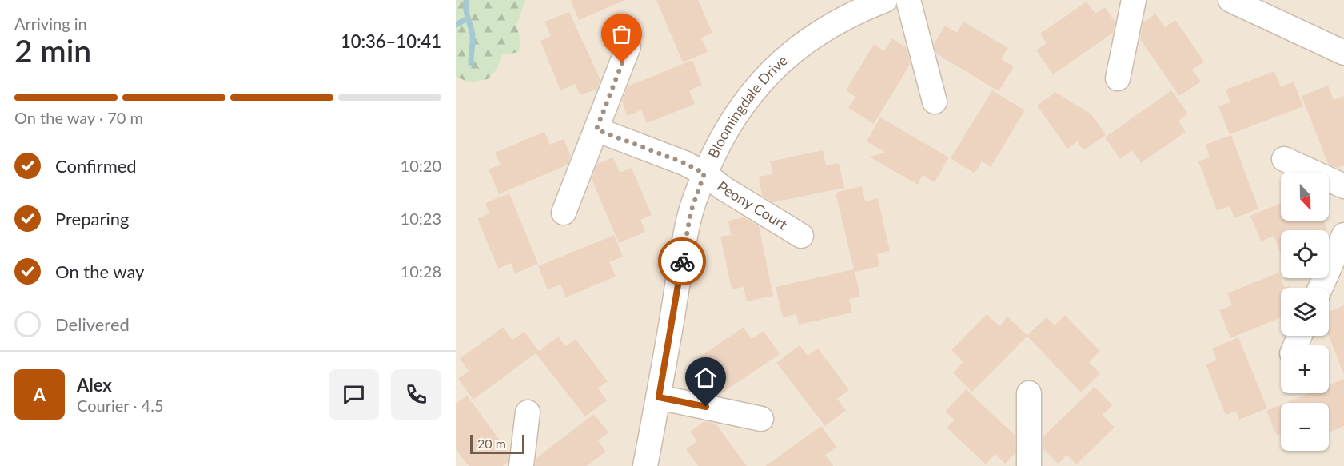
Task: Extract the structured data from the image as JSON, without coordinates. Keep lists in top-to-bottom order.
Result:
{
  "streets": {
    "street": ["Bloomingdale Drive", "Peony Court"]
  },
  "crossings": [
    ["Bloomingdale Drive", "Peony Court"]
  ],
  "scale_bar": "20 m",
  "north": "bottom",
  "page": {
    "heading": ["2 min", "Arriving in", "10:36–10:41"],
    "panel": ["Alex", "Courier · 4.5"],
    "bar": "On the way · 70 m",
    "list": [
      ["Confirmed", "10:20"],
      ["Preparing", "10:23"],
      ["On the way", "10:28"],
      "Delivered"
    ],
    "map_buttons": ["+", "−"],
    "round": "A",
    "scale": "20 m"
  }
}
